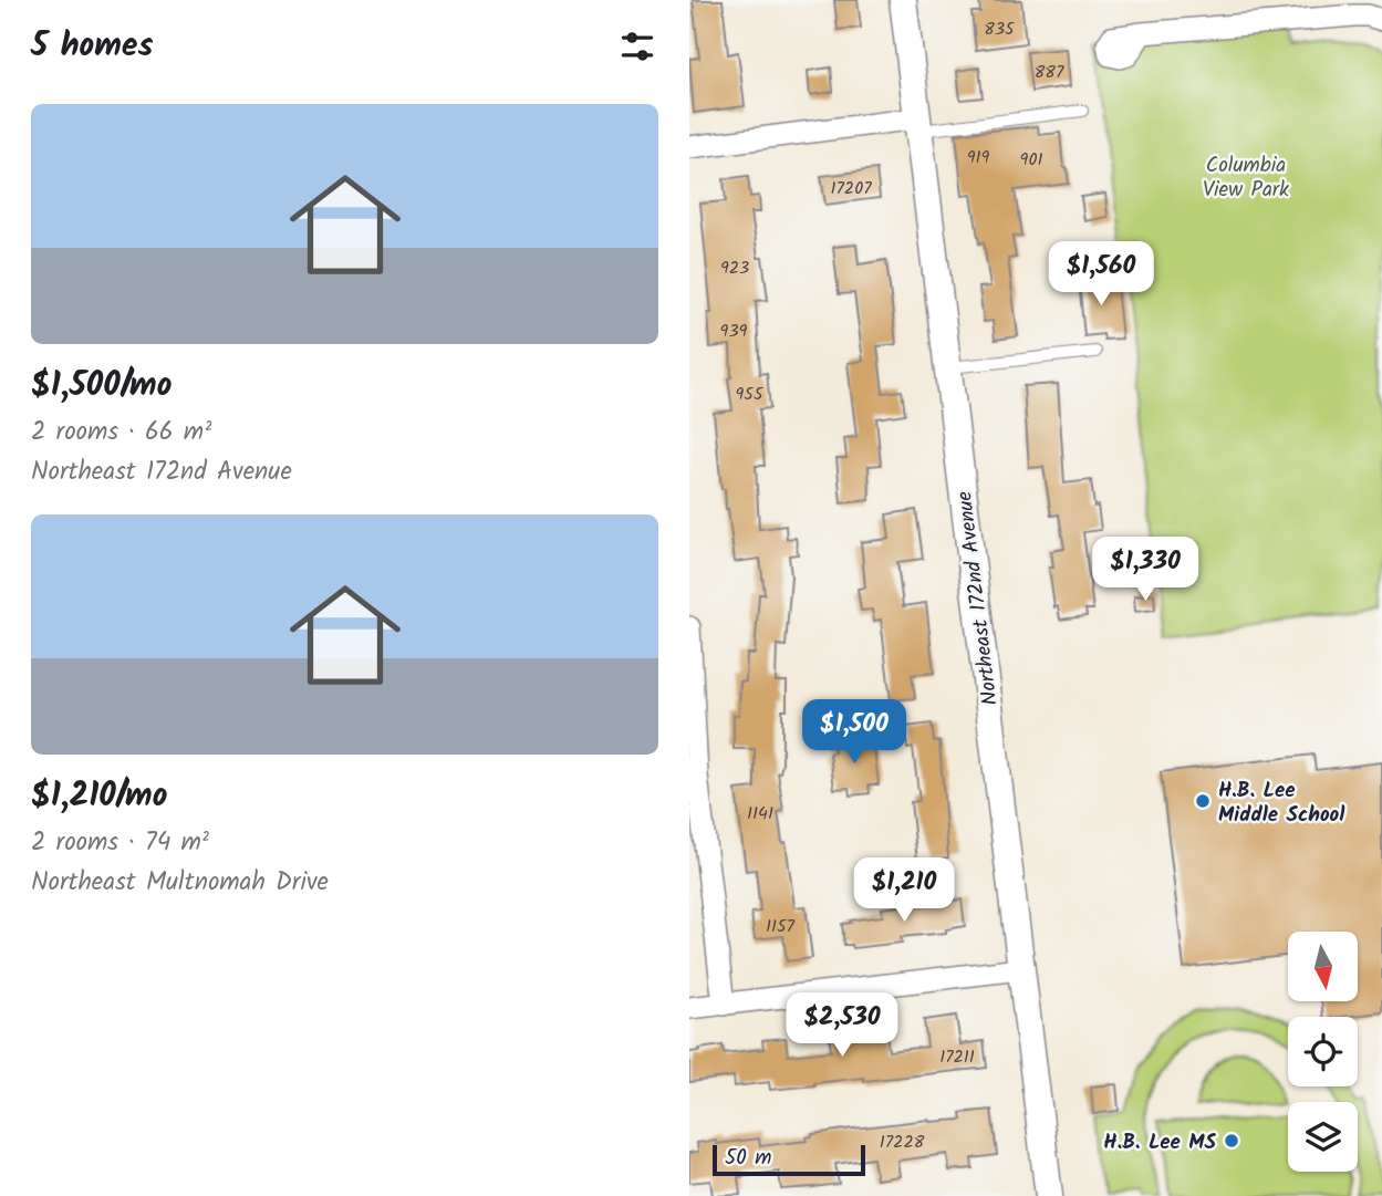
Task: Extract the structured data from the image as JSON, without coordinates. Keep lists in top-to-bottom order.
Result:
{
  "streets": {
    "street": ["Northeast 172nd Avenue"]
  },
  "parks": ["Columbia View Park"],
  "places": ["H.B. Lee Middle School", "H.B. Lee MS"],
  "house_numbers": [
    "835",
    "887",
    "919",
    "901",
    "17207",
    "923",
    "939",
    "955",
    "1141",
    "1157",
    "17211",
    "17228"
  ],
  "scale_bar": "50 m",
  "north": "bottom",
  "page": {
    "heading": "5 homes",
    "list": [
      {
        "name": "$1,500/mo",
        "note": "2 rooms · 66 m² · Northeast 172nd Avenue"
      },
      {
        "name": "$1,210/mo",
        "note": "2 rooms · 74 m² · Northeast Multnomah Drive"
      }
    ],
    "price": [
      "$1,560",
      "$1,330",
      "$1,500",
      "$1,210",
      "$2,530"
    ],
    "scale": "50 m"
  }
}
